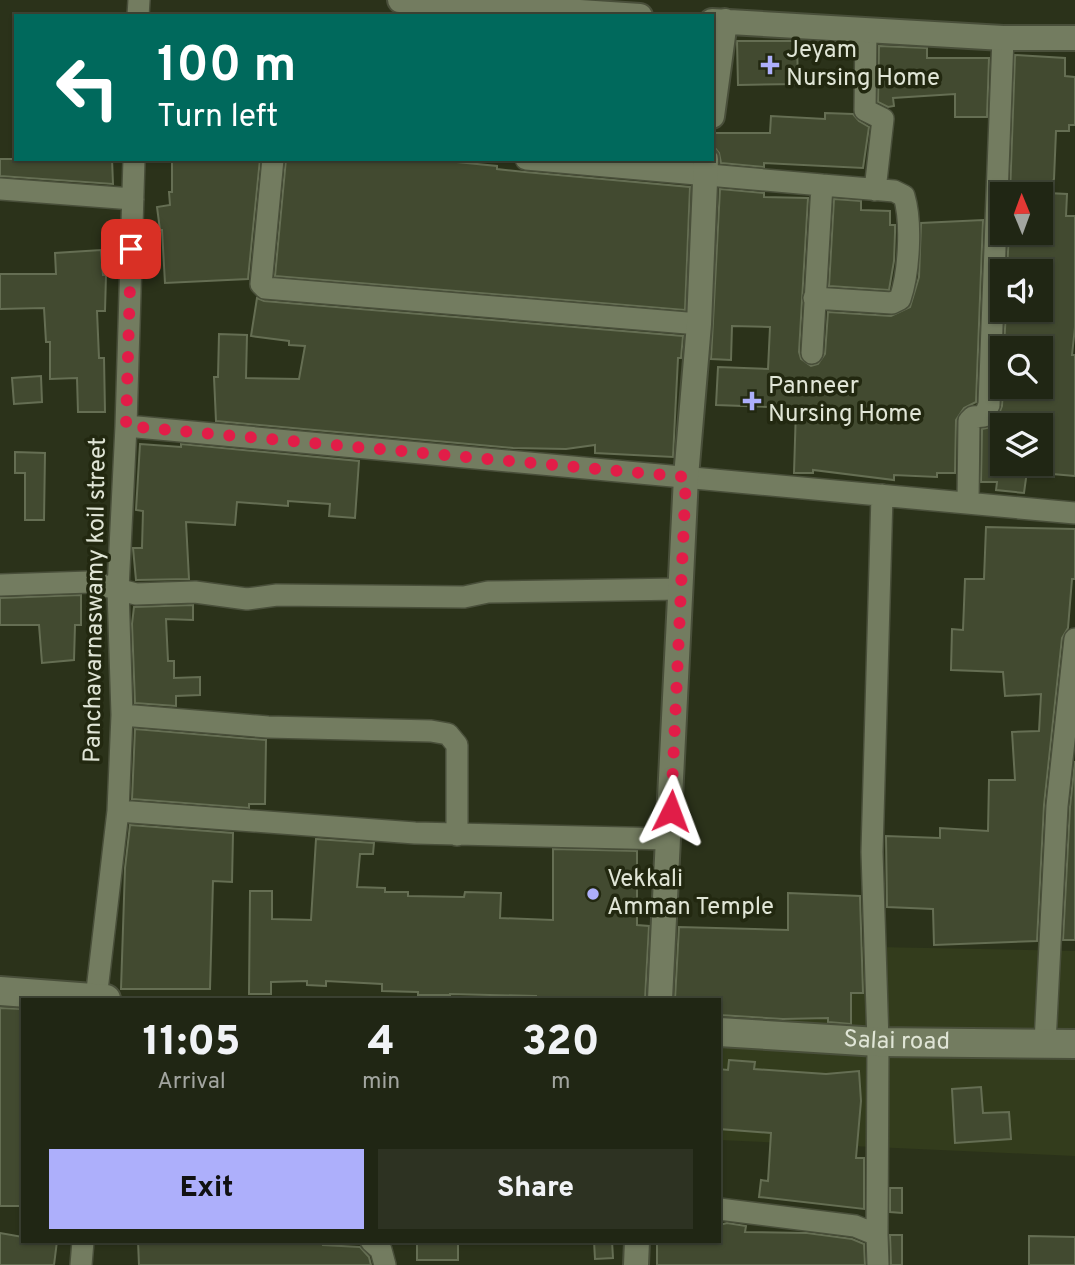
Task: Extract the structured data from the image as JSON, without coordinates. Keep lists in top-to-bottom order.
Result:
{
  "streets": {
    "main road": ["Salai road"],
    "street": ["Panchavarnaswamy koil street"]
  },
  "places": {
    "health": ["Jeyam Nursing Home", "Panneer Nursing Home"],
    "other": ["Vekkali Amman Temple"]
  },
  "north": "top",
  "page": {
    "turn": ["100 m", "Turn left"],
    "eta": [
      "11:05",
      "Arrival",
      "4",
      "min",
      "320",
      "m"
    ],
    "buttons": ["Exit", "Share"]
  }
}
